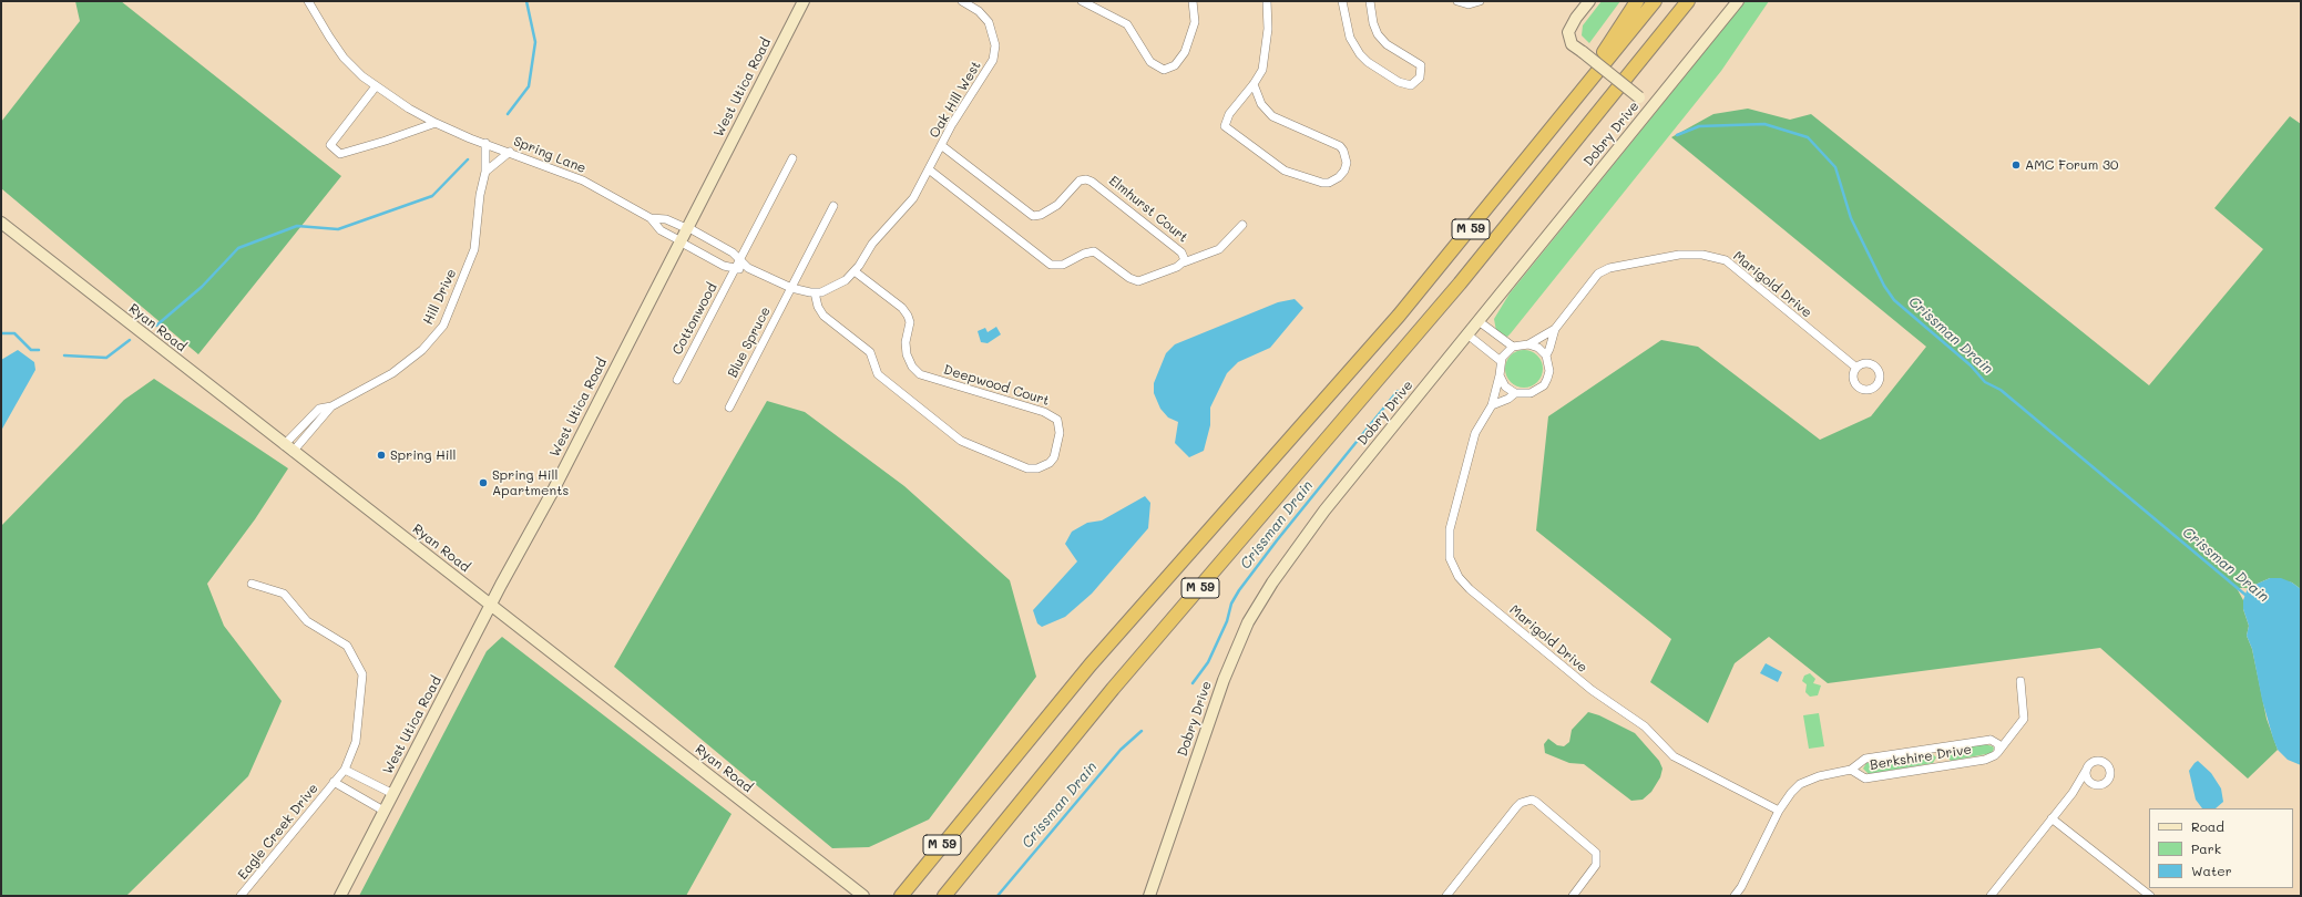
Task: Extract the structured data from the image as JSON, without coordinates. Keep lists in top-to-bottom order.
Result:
{
  "streets": {
    "highway": ["M 59"],
    "street": [
      "West Utica Road",
      "Oak Hill West",
      "Dobry Drive",
      "Spring Lane",
      "Elmhurst Court",
      "Marigold Drive",
      "Hill Drive",
      "Cottonwood",
      "Ryan Road",
      "Blue Spruce",
      "Deepwood Court",
      "Berkshire Drive",
      "Eagle Creek Drive"
    ]
  },
  "crossings": [
    ["West Utica Road", "Spring Lane"],
    ["West Utica Road", "Ryan Road"],
    ["West Utica Road", "Eagle Creek Drive"],
    ["Oak Hill West", "Elmhurst Court"],
    ["Oak Hill West", "Deepwood Court"],
    ["Spring Lane", "Hill Drive"],
    ["Marigold Drive", "Berkshire Drive"],
    ["Hill Drive", "Ryan Road"]
  ],
  "water": ["Crissman Drain"],
  "places": ["AMC Forum 30", "Spring Hill", "Spring Hill Apartments"],
  "legend": ["Road", "Park", "Water"]
}
